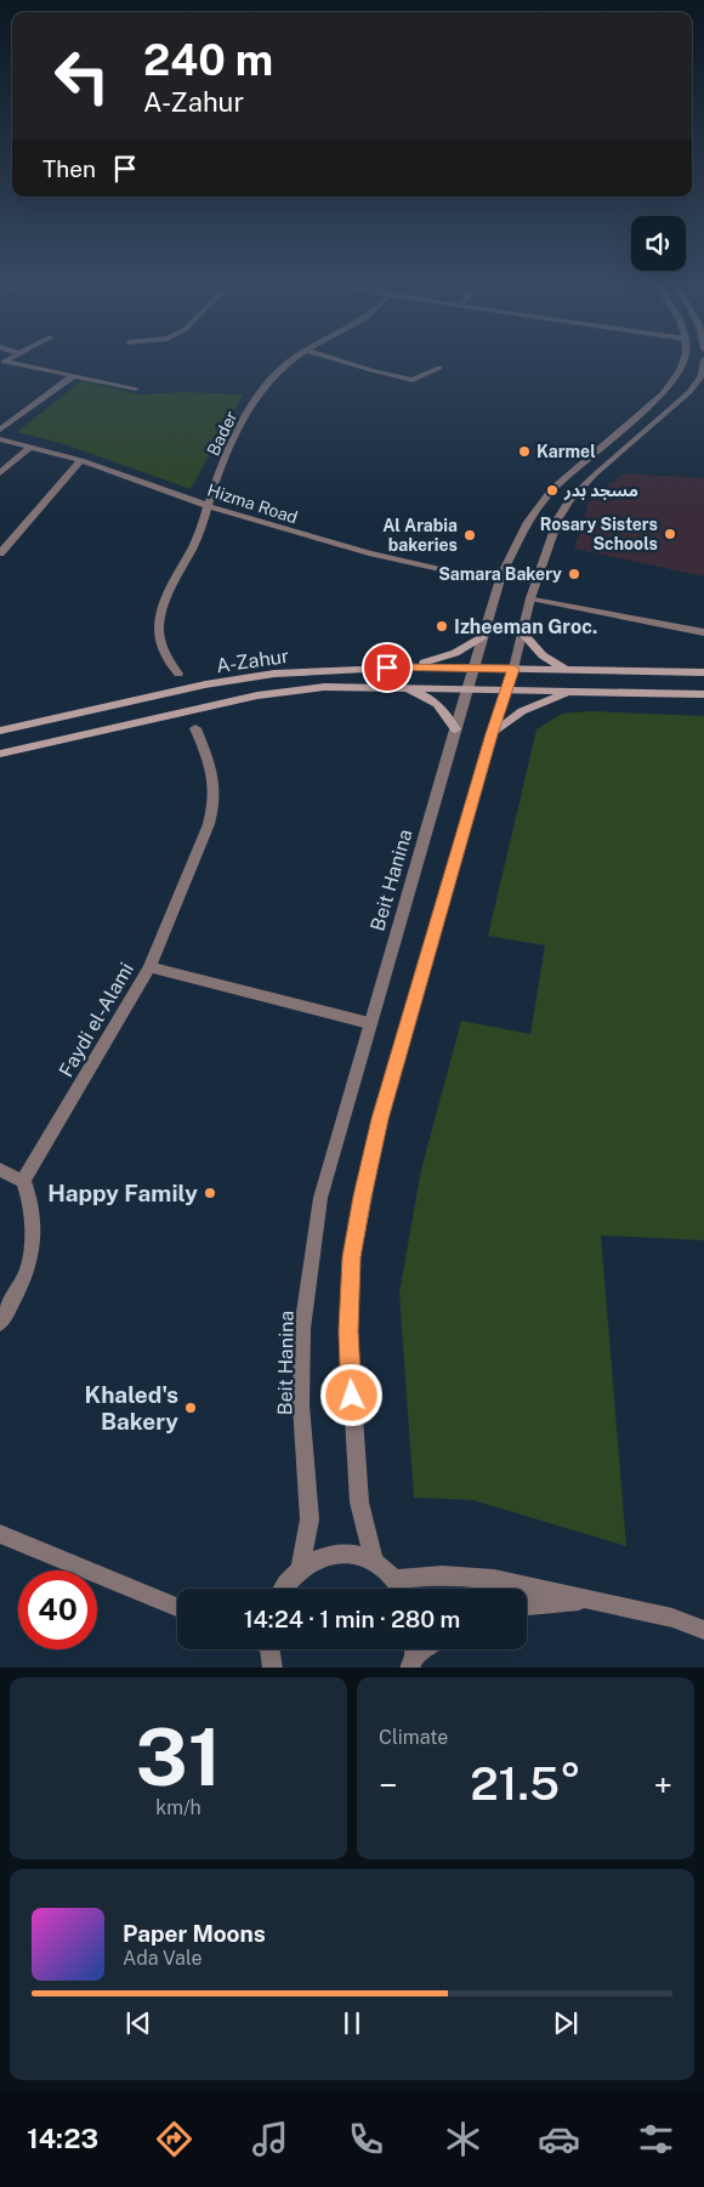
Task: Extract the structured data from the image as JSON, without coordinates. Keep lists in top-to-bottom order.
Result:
{
  "streets": {
    "main road": ["A-Zahur"],
    "street": [
      "Bader",
      "Hizma Road",
      "Beit Hanina",
      "Faydi el-Alami"
    ]
  },
  "crossings": [
    ["Bader", "Hizma Road"],
    ["Hizma Road", "Beit Hanina"],
    ["A-Zahur", "Beit Hanina"]
  ],
  "places": [
    "Karmel",
    "مسجد بدر",
    "Rosary Sisters Schools",
    "Al Arabia bakeries",
    "Samara Bakery",
    "Izheeman Groc.",
    "Happy Family",
    "Khaled's Bakery"
  ],
  "page": {
    "turn": ["240 m", "A-Zahur"],
    "then": "Then",
    "limit": "40",
    "trip": "14:24 · 1 min · 280 m",
    "tile": [
      ["31", "km/h"],
      "Climate"
    ],
    "heat": ["−", "21.5°", "+"],
    "song": ["Paper Moons", "Ada Vale"],
    "tabs": "14:23"
  }
}
